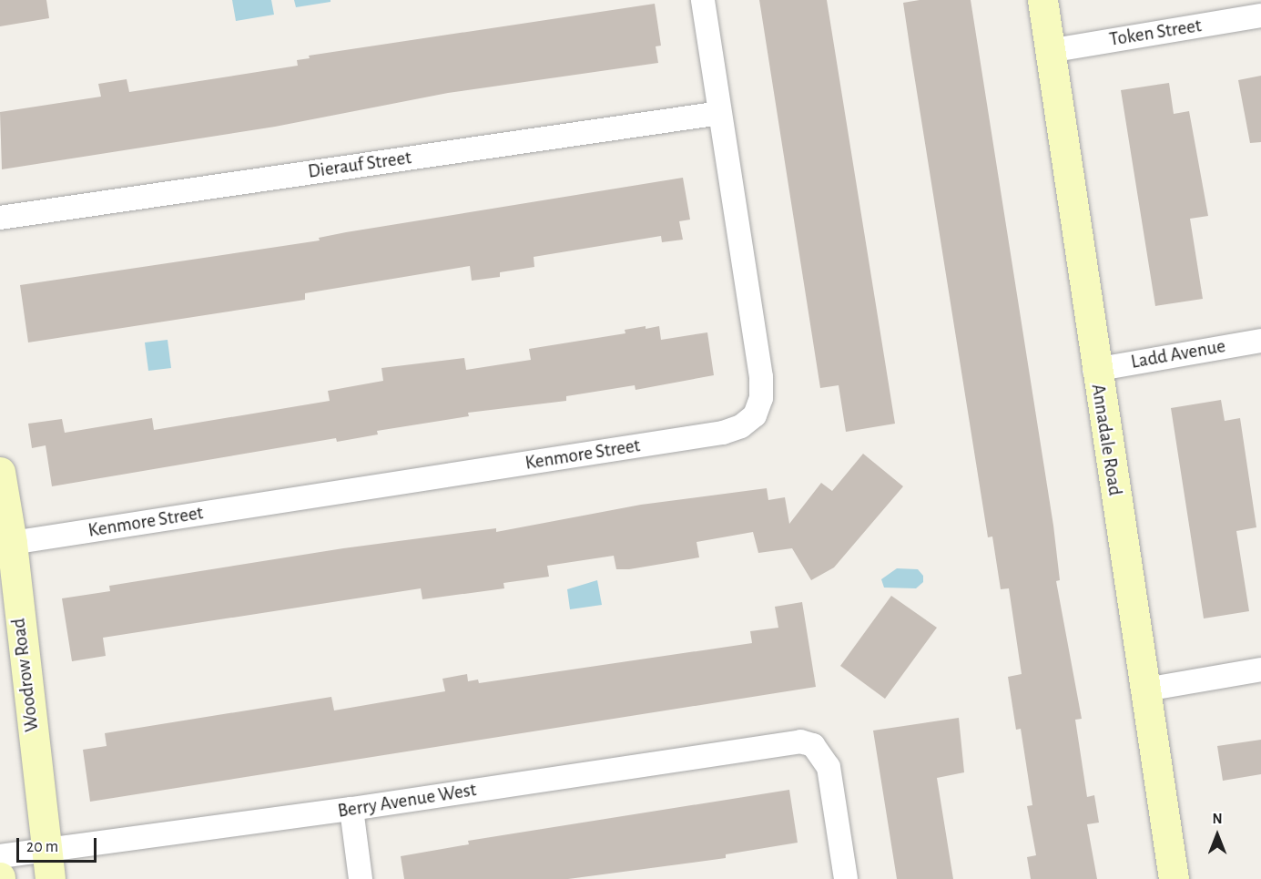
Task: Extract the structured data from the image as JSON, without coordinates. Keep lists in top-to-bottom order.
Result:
{
  "streets": {
    "street": [
      "Token Street",
      "Dierauf Street",
      "Ladd Avenue",
      "Annadale Road",
      "Kenmore Street",
      "Woodrow Road",
      "Berry Avenue West"
    ]
  },
  "crossings": [
    ["Token Street", "Annadale Road"],
    ["Dierauf Street", "Kenmore Street"],
    ["Ladd Avenue", "Annadale Road"],
    ["Kenmore Street", "Woodrow Road"],
    ["Woodrow Road", "Berry Avenue West"]
  ],
  "scale_bar": "20 m",
  "north": "top"
}
